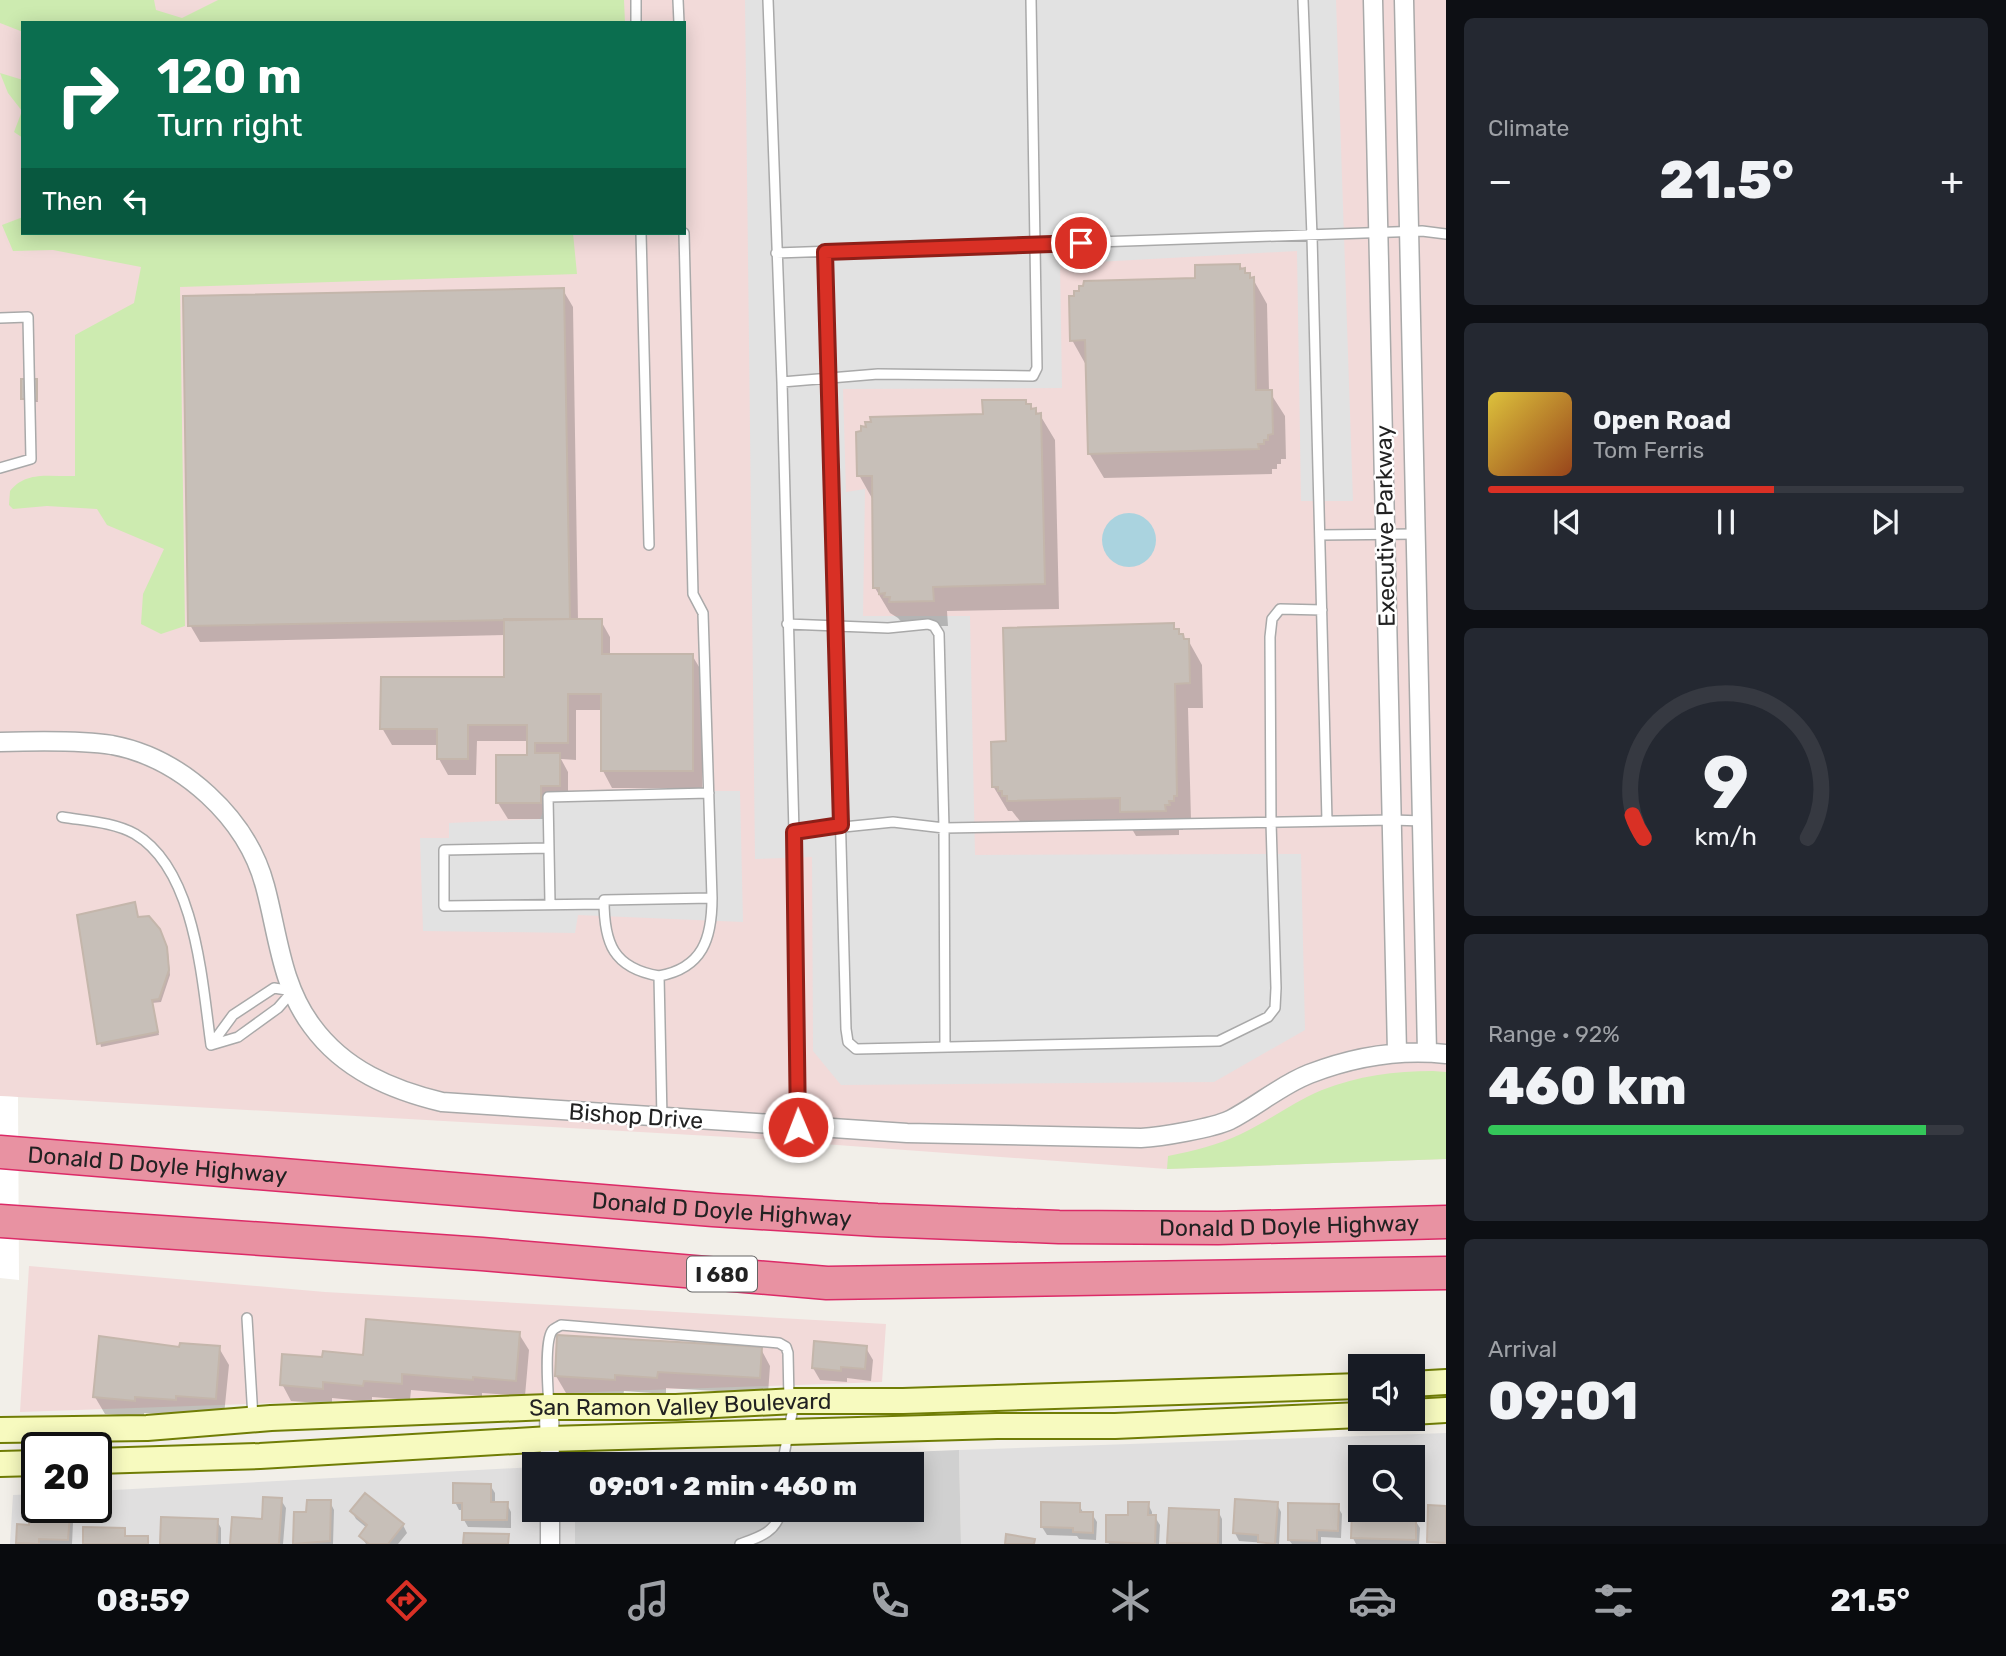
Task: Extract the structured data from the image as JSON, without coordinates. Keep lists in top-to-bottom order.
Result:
{
  "streets": {
    "highway": ["Donald D Doyle Highway", "I 680"],
    "main road": ["San Ramon Valley Boulevard"],
    "street": ["Executive Parkway", "Bishop Drive"]
  },
  "crossings": [
    ["Executive Parkway", "Bishop Drive"]
  ],
  "page": {
    "tile": [
      "Climate",
      ["Range · 92%", "460 km"],
      ["Arrival", "09:01"]
    ],
    "turn": ["120 m", "Turn right"],
    "heat": ["−", "21.5°", "+"],
    "then": "Then",
    "song": ["Open Road", "Tom Ferris"],
    "limit": "20",
    "trip": "09:01 · 2 min · 460 m",
    "tabs": ["08:59", "21.5°"],
    "gauge": ["9", "km/h"]
  }
}
